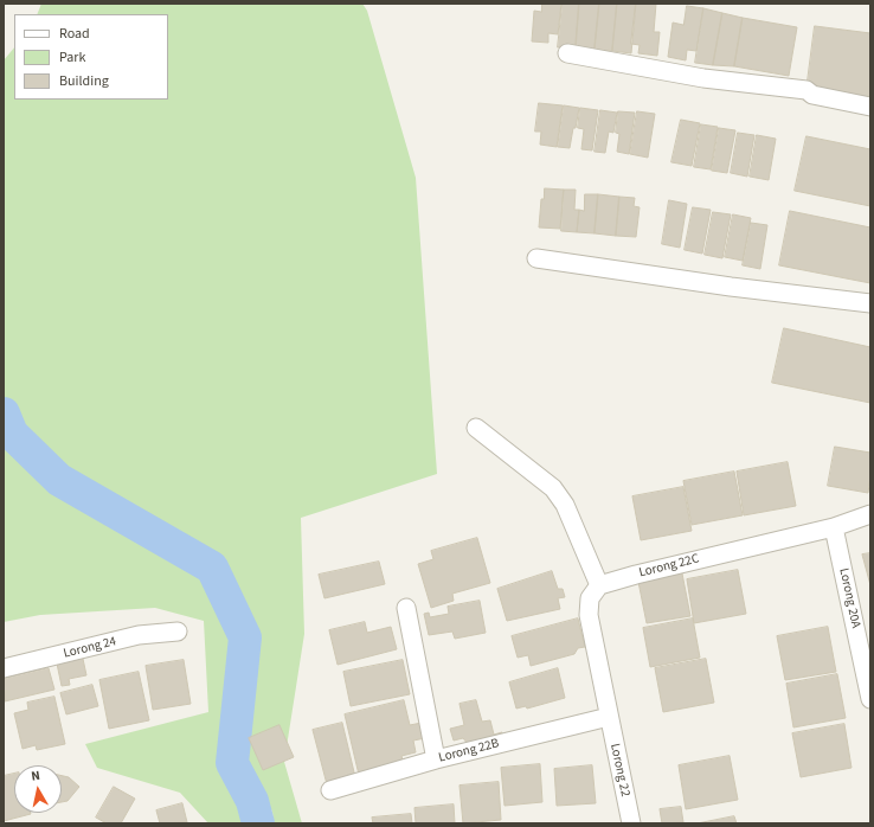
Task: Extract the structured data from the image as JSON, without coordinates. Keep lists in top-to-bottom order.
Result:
{
  "streets": {
    "street": [
      "Lorong 22C",
      "Lorong 20A",
      "Lorong 24",
      "Lorong 22B",
      "Lorong 22"
    ]
  },
  "crossings": [
    ["Lorong 22C", "Lorong 20A"],
    ["Lorong 22B", "Lorong 22"]
  ],
  "legend": ["Road", "Park", "Building"],
  "north": "top"
}
